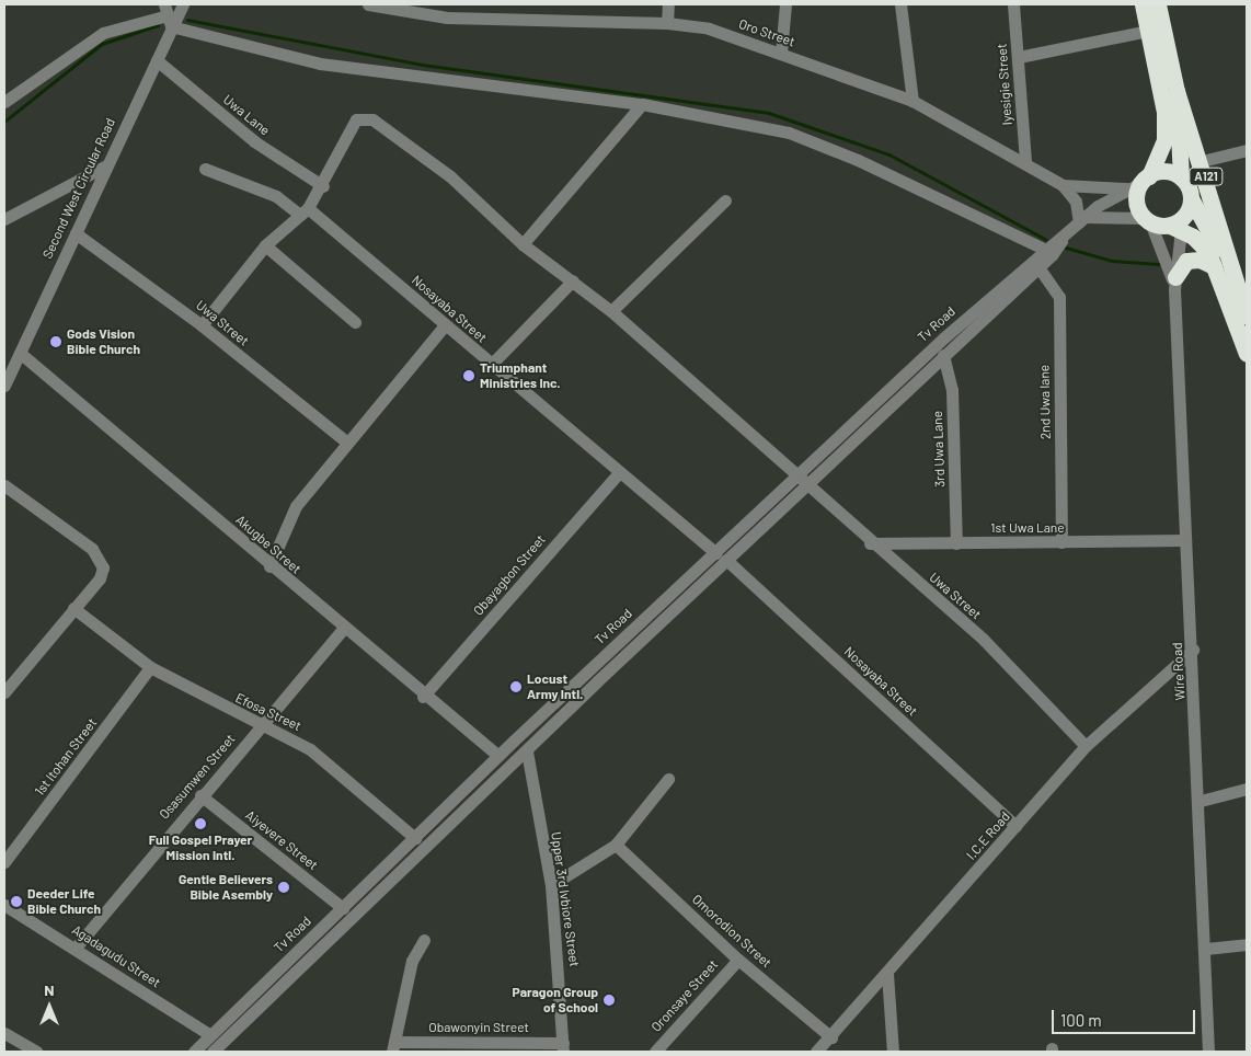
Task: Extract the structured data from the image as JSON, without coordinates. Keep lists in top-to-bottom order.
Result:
{
  "streets": {
    "highway": ["A121"],
    "street": [
      "Oro Street",
      "Iyesigie Street",
      "Uwa Lane",
      "Second West Circular Road",
      "Nosayaba Street",
      "Uwa Street",
      "Tv Road",
      "2nd Uwa lane",
      "3rd Uwa Lane",
      "1st Uwa Lane",
      "Akugbe Street",
      "Obayagbon Street",
      "Wire Road",
      "Efosa Street",
      "1st Itohan Street",
      "Osasumwen Street",
      "I.C.E Road",
      "Aiyevere Street",
      "Upper 3rd Ivbiore Street",
      "Omorodion Street",
      "Agadagudu Street",
      "Oronsaye Street",
      "Obawonyin Street"
    ]
  },
  "crossings": [
    ["Oro Street", "Iyesigie Street"],
    ["Oro Street", "A121"],
    ["Oro Street", "Tv Road"],
    ["Iyesigie Street", "A121"],
    ["Iyesigie Street", "Tv Road"],
    ["Uwa Lane", "Second West Circular Road"],
    ["Uwa Lane", "Uwa Street"],
    ["A121", "Tv Road"],
    ["A121", "Wire Road"],
    ["Second West Circular Road", "Uwa Street"],
    ["Second West Circular Road", "Akugbe Street"],
    ["Nosayaba Street", "Tv Road"],
    ["Nosayaba Street", "Obayagbon Street"],
    ["Nosayaba Street", "I.C.E Road"],
    ["Uwa Street", "Tv Road"],
    ["Uwa Street", "1st Uwa Lane"],
    ["Uwa Street", "I.C.E Road"],
    ["Tv Road", "2nd Uwa lane"],
    ["Tv Road", "3rd Uwa Lane"],
    ["Tv Road", "Akugbe Street"],
    ["Tv Road", "Wire Road"],
    ["Tv Road", "Efosa Street"],
    ["Tv Road", "Aiyevere Street"],
    ["Tv Road", "Upper 3rd Ivbiore Street"],
    ["Tv Road", "Agadagudu Street"],
    ["2nd Uwa lane", "1st Uwa Lane"],
    ["3rd Uwa Lane", "1st Uwa Lane"],
    ["1st Uwa Lane", "Wire Road"],
    ["Akugbe Street", "Obayagbon Street"],
    ["Akugbe Street", "Osasumwen Street"],
    ["Wire Road", "I.C.E Road"],
    ["Efosa Street", "1st Itohan Street"],
    ["Efosa Street", "Osasumwen Street"],
    ["Osasumwen Street", "Aiyevere Street"],
    ["Osasumwen Street", "Agadagudu Street"],
    ["I.C.E Road", "Omorodion Street"],
    ["Upper 3rd Ivbiore Street", "Obawonyin Street"],
    ["Omorodion Street", "Oronsaye Street"]
  ],
  "places": [
    "Gods Vision Bible Church",
    "Triumphant Ministries Inc.",
    "Locust Army Intl.",
    "Full Gospel Prayer Mission Intl.",
    "Gentle Believers Bible Asembly",
    "Deeder Life Bible Church",
    "Paragon Group of School"
  ],
  "scale_bar": "100 m",
  "north": "top"
}
